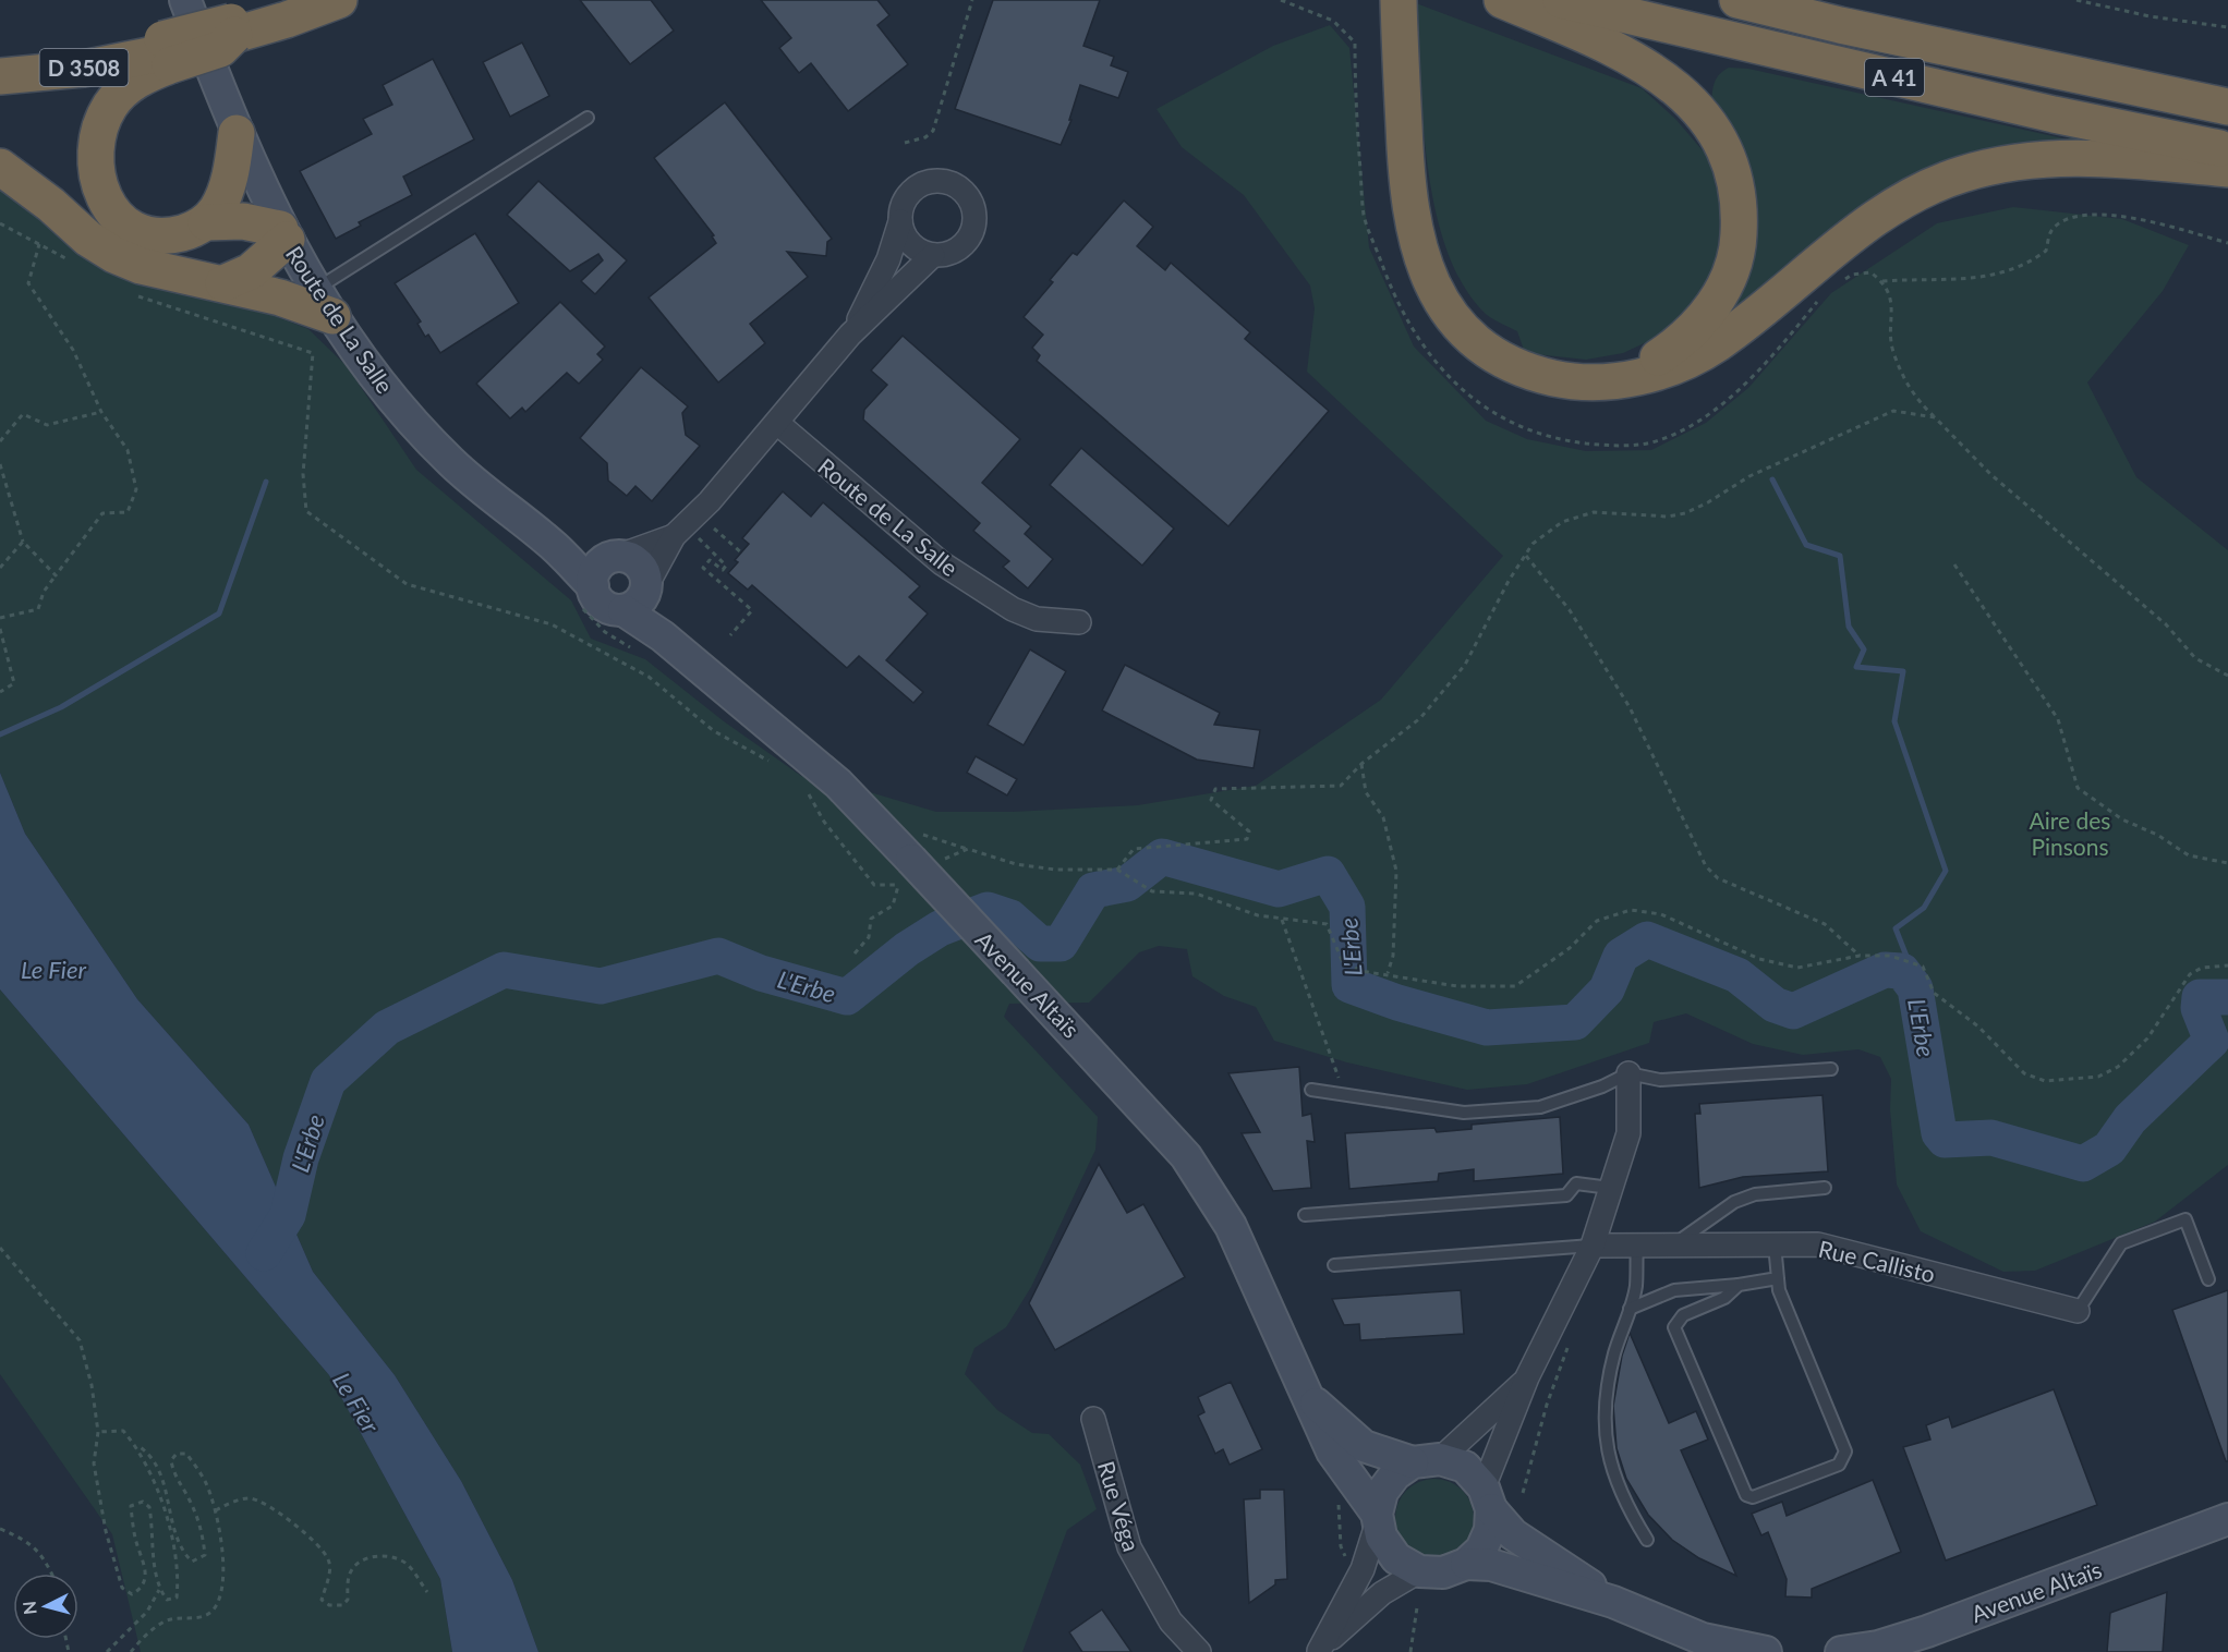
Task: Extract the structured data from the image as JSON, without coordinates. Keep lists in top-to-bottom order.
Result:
{
  "streets": {
    "highway": ["D 3508", "A 41"],
    "street": [
      "Route de La Salle",
      "Avenue Altaïs",
      "Rue Callisto",
      "Rue Véga"
    ]
  },
  "crossings": [
    ["Route de La Salle", "Avenue Altaïs"]
  ],
  "water": ["L'Erbe", "Le Fier"],
  "parks": ["Aire des Pinsons"],
  "north": "left"
}
